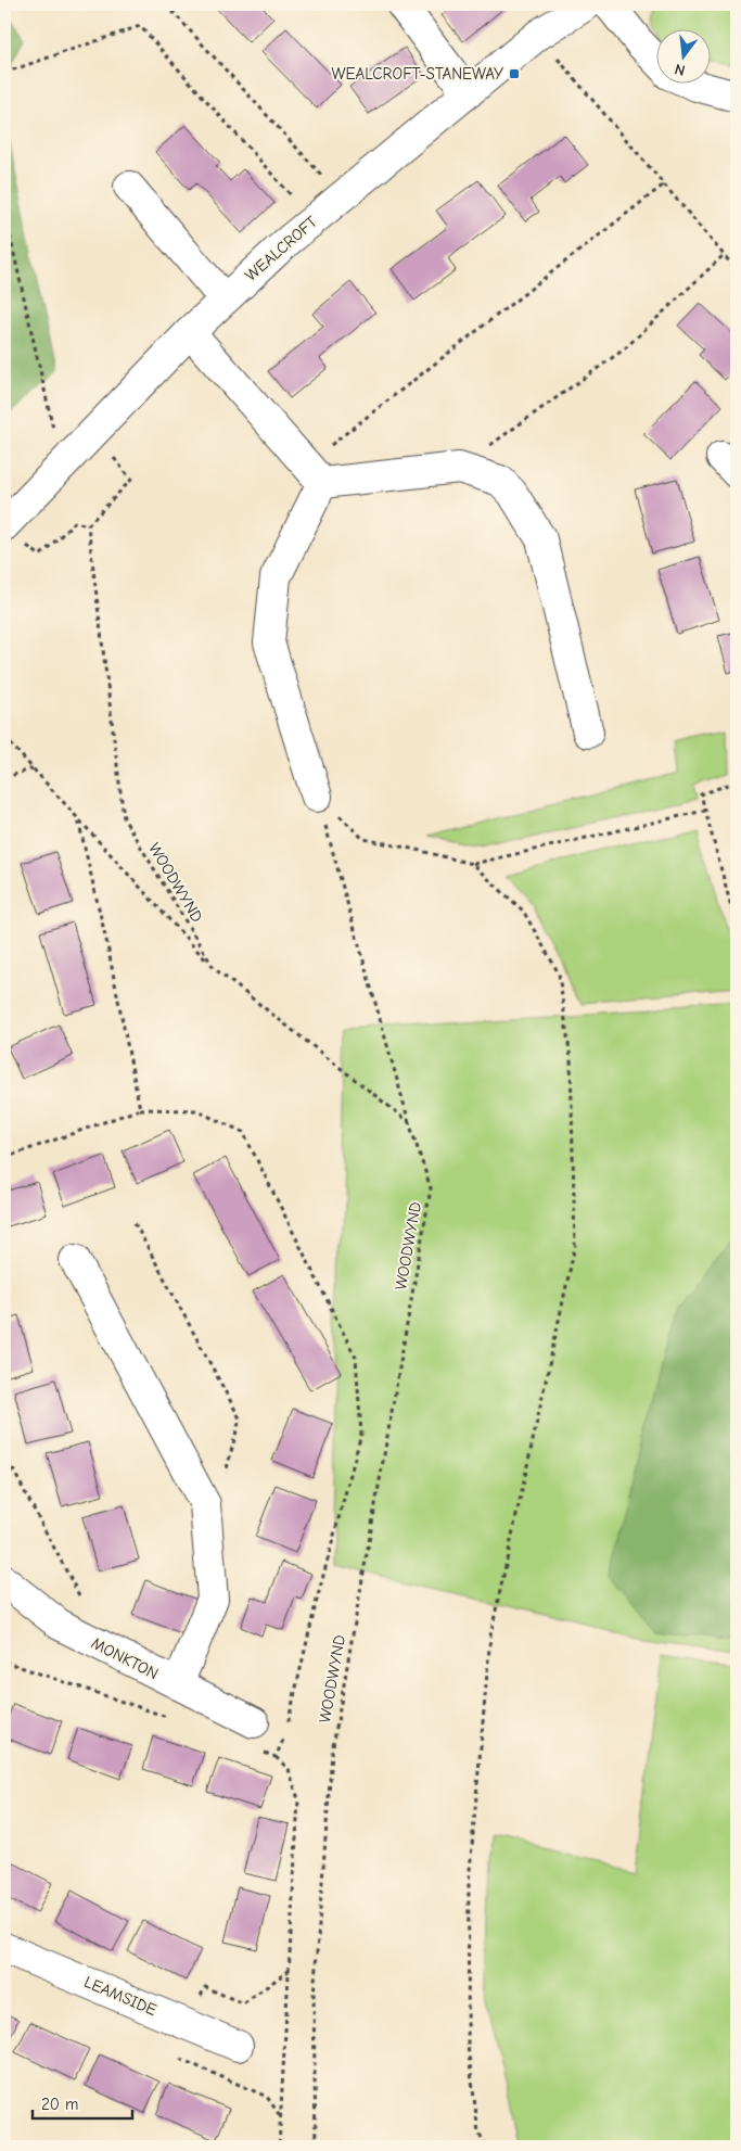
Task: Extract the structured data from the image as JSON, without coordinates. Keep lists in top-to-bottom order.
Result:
{
  "streets": {
    "street": ["WEALCROFT", "MONKTON", "LEAMSIDE"],
    "path": ["WOODWYND"]
  },
  "places": {
    "transit": ["WEALCROFT-STANEWAY"]
  },
  "scale_bar": "20 m",
  "north": "bottom"
}
